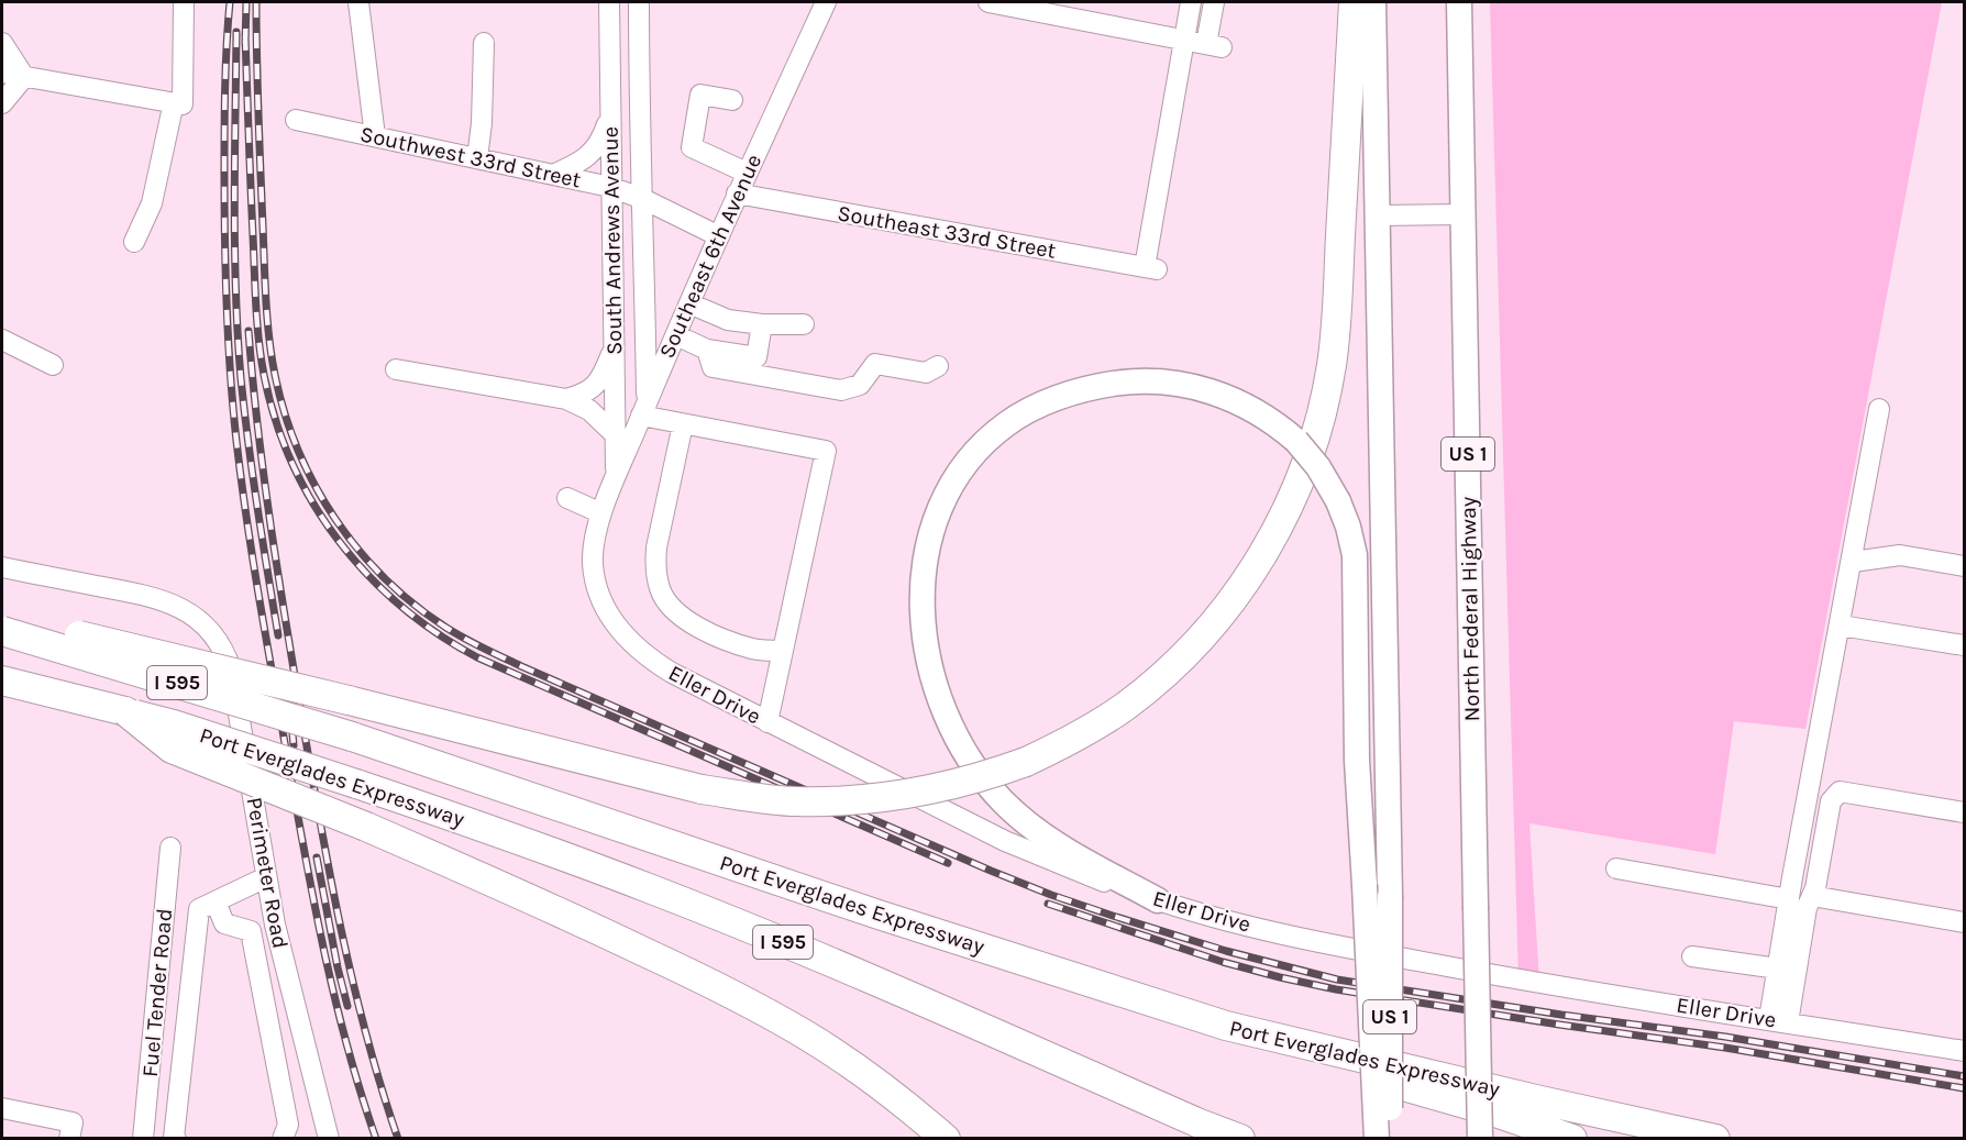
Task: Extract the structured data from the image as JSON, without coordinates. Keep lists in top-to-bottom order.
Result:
{
  "streets": {
    "highway": ["I 595", "Port Everglades Expressway"],
    "main road": ["US 1", "North Federal Highway"],
    "street": [
      "Southwest 33rd Street",
      "Southeast 33rd Street",
      "South Andrews Avenue",
      "Southeast 6th Avenue",
      "Eller Drive",
      "Perimeter Road",
      "Fuel Tender Road"
    ]
  },
  "crossings": [
    ["Southwest 33rd Street", "South Andrews Avenue"],
    ["Southwest 33rd Street", "Southeast 6th Avenue"],
    ["Southeast 33rd Street", "Southeast 6th Avenue"],
    ["South Andrews Avenue", "Southeast 6th Avenue"],
    ["Southeast 6th Avenue", "Eller Drive"]
  ]
}
